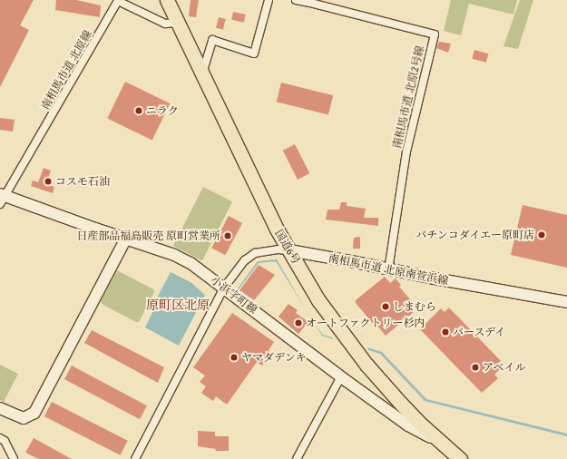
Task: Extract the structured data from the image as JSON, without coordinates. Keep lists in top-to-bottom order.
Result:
{
  "streets": {
    "highway": ["国道6号"],
    "street": [
      "南相馬市道 北原線",
      "南相馬市道 北原2号線",
      "南相馬市道 北原南萱浜線",
      "小浜字町線"
    ]
  },
  "crossings": [
    ["南相馬市道 北原線", "国道6号"],
    ["南相馬市道 北原線", "小浜字町線"],
    ["南相馬市道 北原2号線", "南相馬市道 北原南萱浜線"],
    ["国道6号", "南相馬市道 北原南萱浜線"],
    ["国道6号", "小浜字町線"],
    ["南相馬市道 北原南萱浜線", "小浜字町線"]
  ],
  "districts": ["原町区北原"],
  "places": [
    "ニラク",
    "コスモ石油",
    "パチンコダイエー原町店",
    "日産部品福島販売 原町営業所",
    "しまむら",
    "オートファクトリー杉内",
    "バースデイ",
    "ヤマダデンキ",
    "アベイル"
  ]
}
